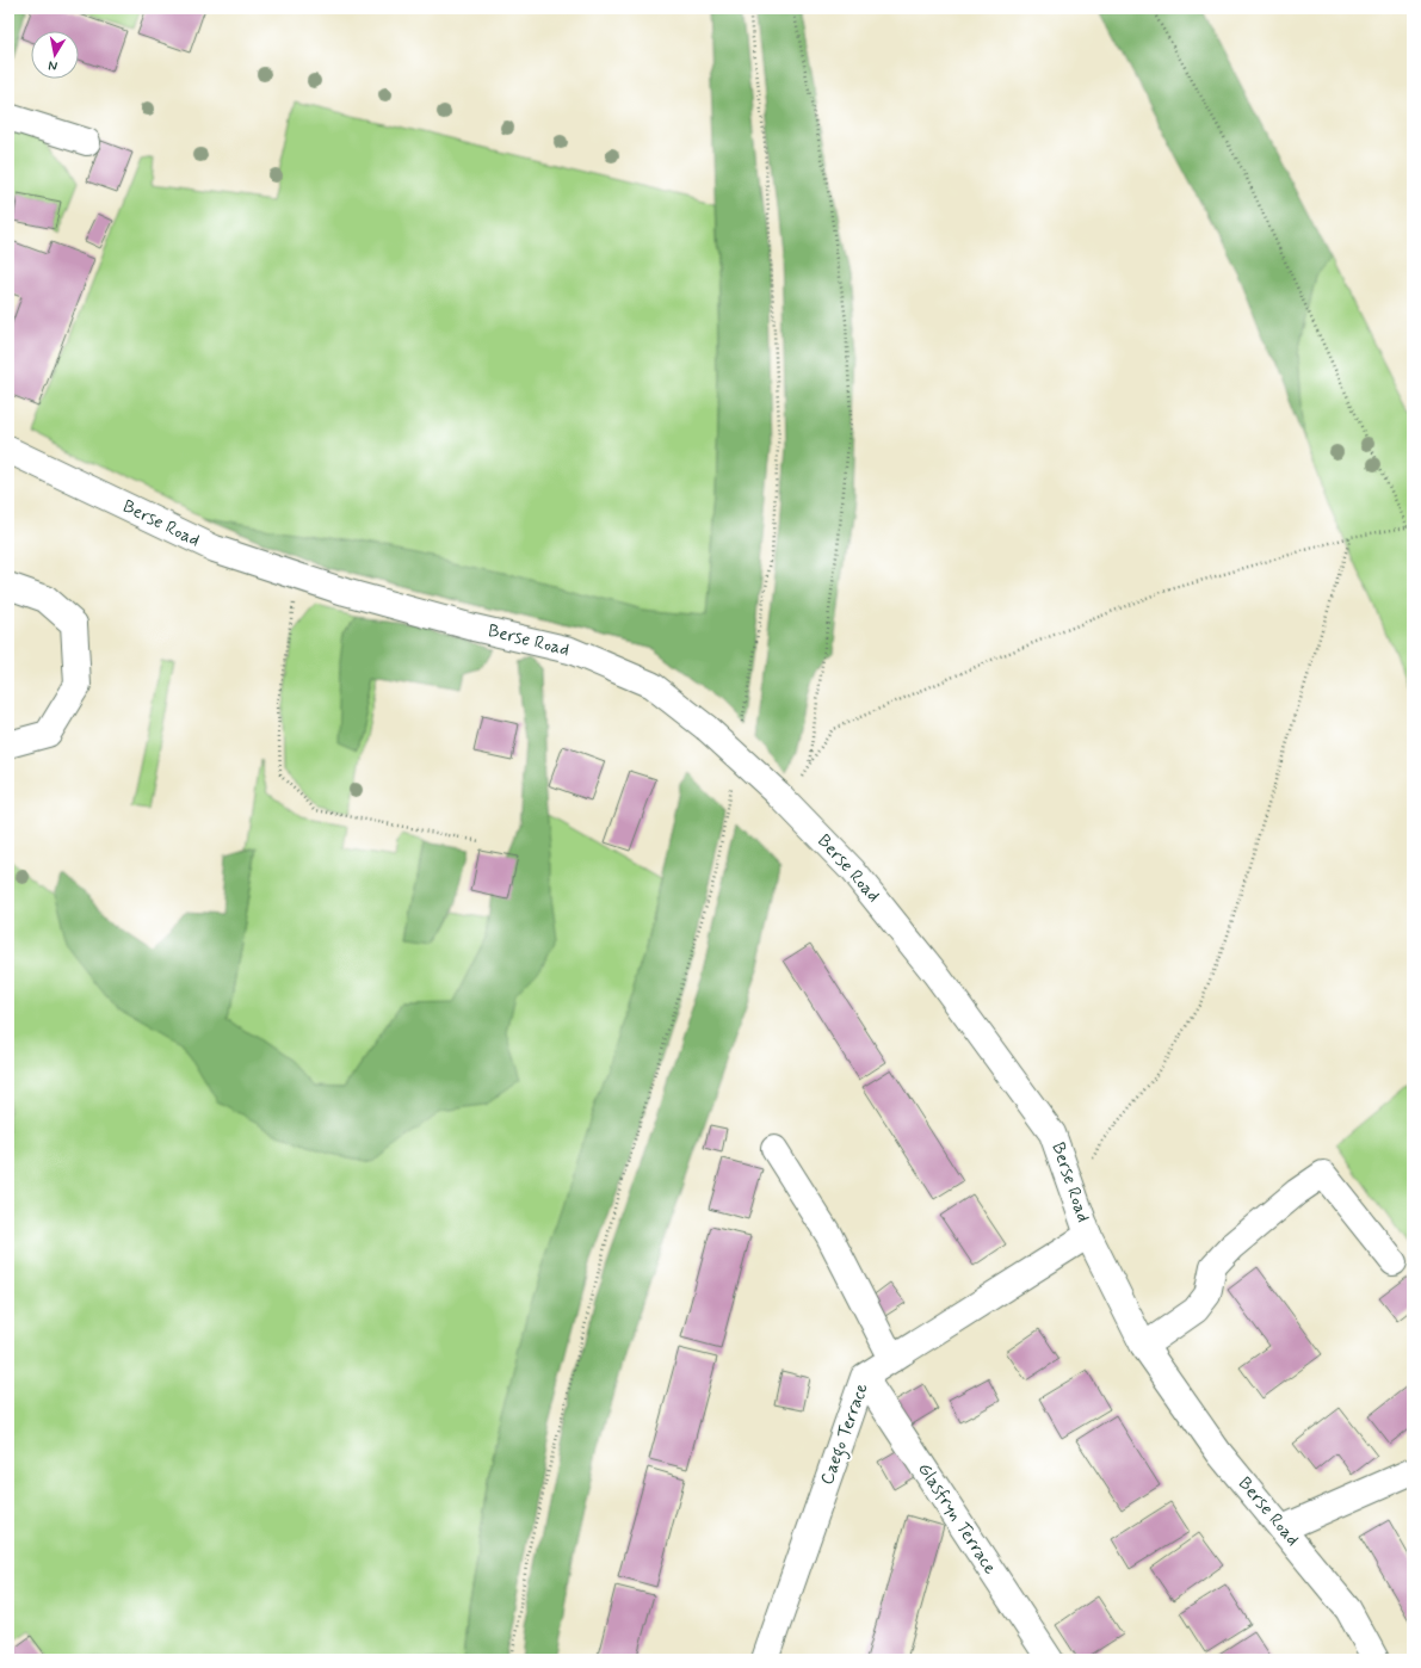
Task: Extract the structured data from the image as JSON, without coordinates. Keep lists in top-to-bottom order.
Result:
{
  "streets": {
    "main road": ["Berse Road", "Caego Terrace", "Glasfryn Terrace"]
  },
  "crossings": [
    ["Berse Road", "Caego Terrace"],
    ["Caego Terrace", "Glasfryn Terrace"]
  ],
  "north": "bottom"
}
